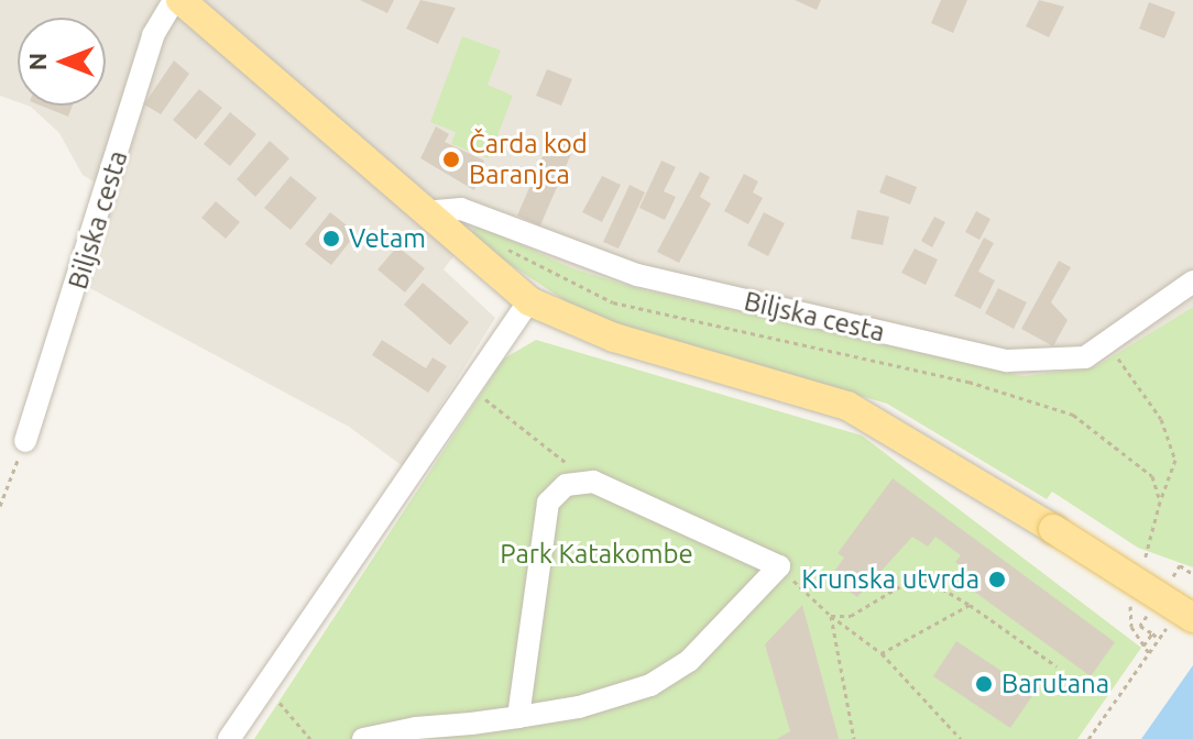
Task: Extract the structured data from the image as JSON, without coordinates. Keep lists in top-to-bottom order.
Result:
{
  "streets": {
    "street": ["Biljska cesta"]
  },
  "parks": ["Park Katakombe"],
  "places": [
    "Čarda kod Baranjca",
    "Vetam",
    "Krunska utvrda",
    "Barutana"
  ],
  "north": "left"
}
